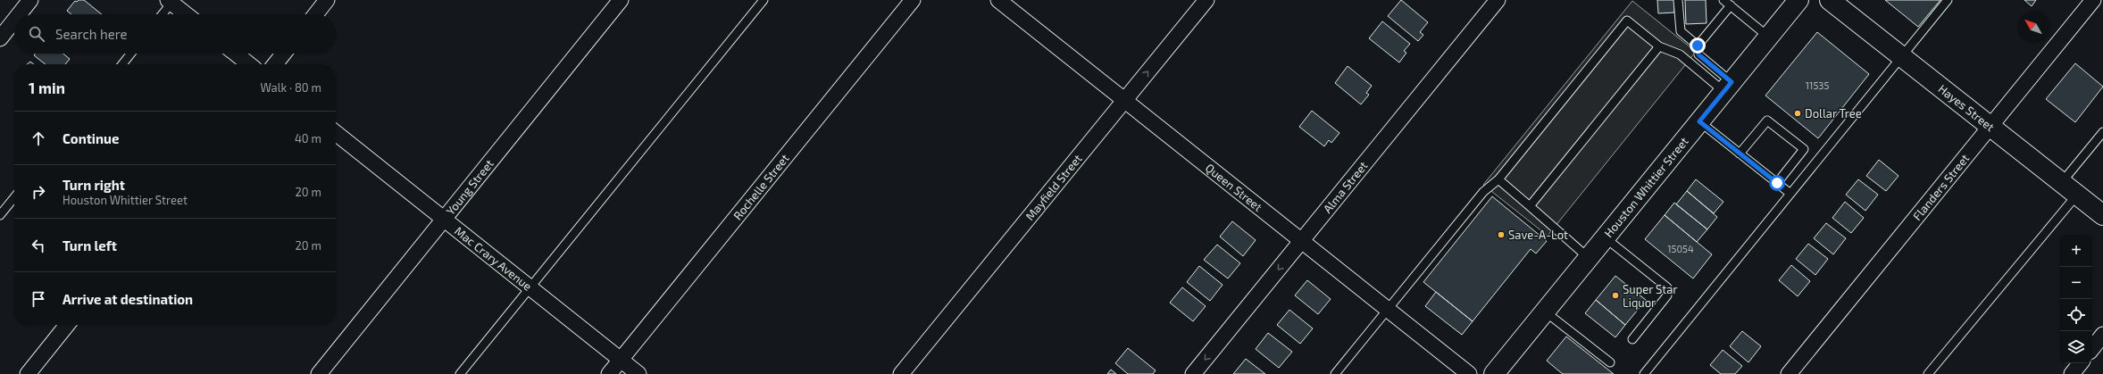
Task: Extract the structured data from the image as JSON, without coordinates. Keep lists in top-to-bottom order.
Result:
{
  "streets": {
    "street": [
      "Hayes Street",
      "Young Street",
      "Rochelle Street",
      "Queen Street",
      "Alma Street",
      "Houston Whittier Street",
      "Mayfield Street",
      "Flanders Street",
      "Mac Crary Avenue"
    ]
  },
  "crossings": [
    ["Hayes Street", "Flanders Street"],
    ["Young Street", "Mac Crary Avenue"],
    ["Rochelle Street", "Mac Crary Avenue"],
    ["Queen Street", "Alma Street"],
    ["Queen Street", "Mayfield Street"]
  ],
  "one_way": ["Alma Street"],
  "places": ["Dollar Tree", "Save-A-Lot", "Super Star Liquor"],
  "house_numbers": ["11535", "15054"],
  "north": "top left",
  "page": {
    "search": "Search here",
    "heading": ["1 min", "Walk · 80 m"],
    "list": [
      ["Continue", "40 m"],
      ["Turn right", "Houston Whittier Street", "20 m"],
      ["Turn left", "20 m"],
      "Arrive at destination"
    ],
    "map_buttons": ["+", "−"]
  }
}
